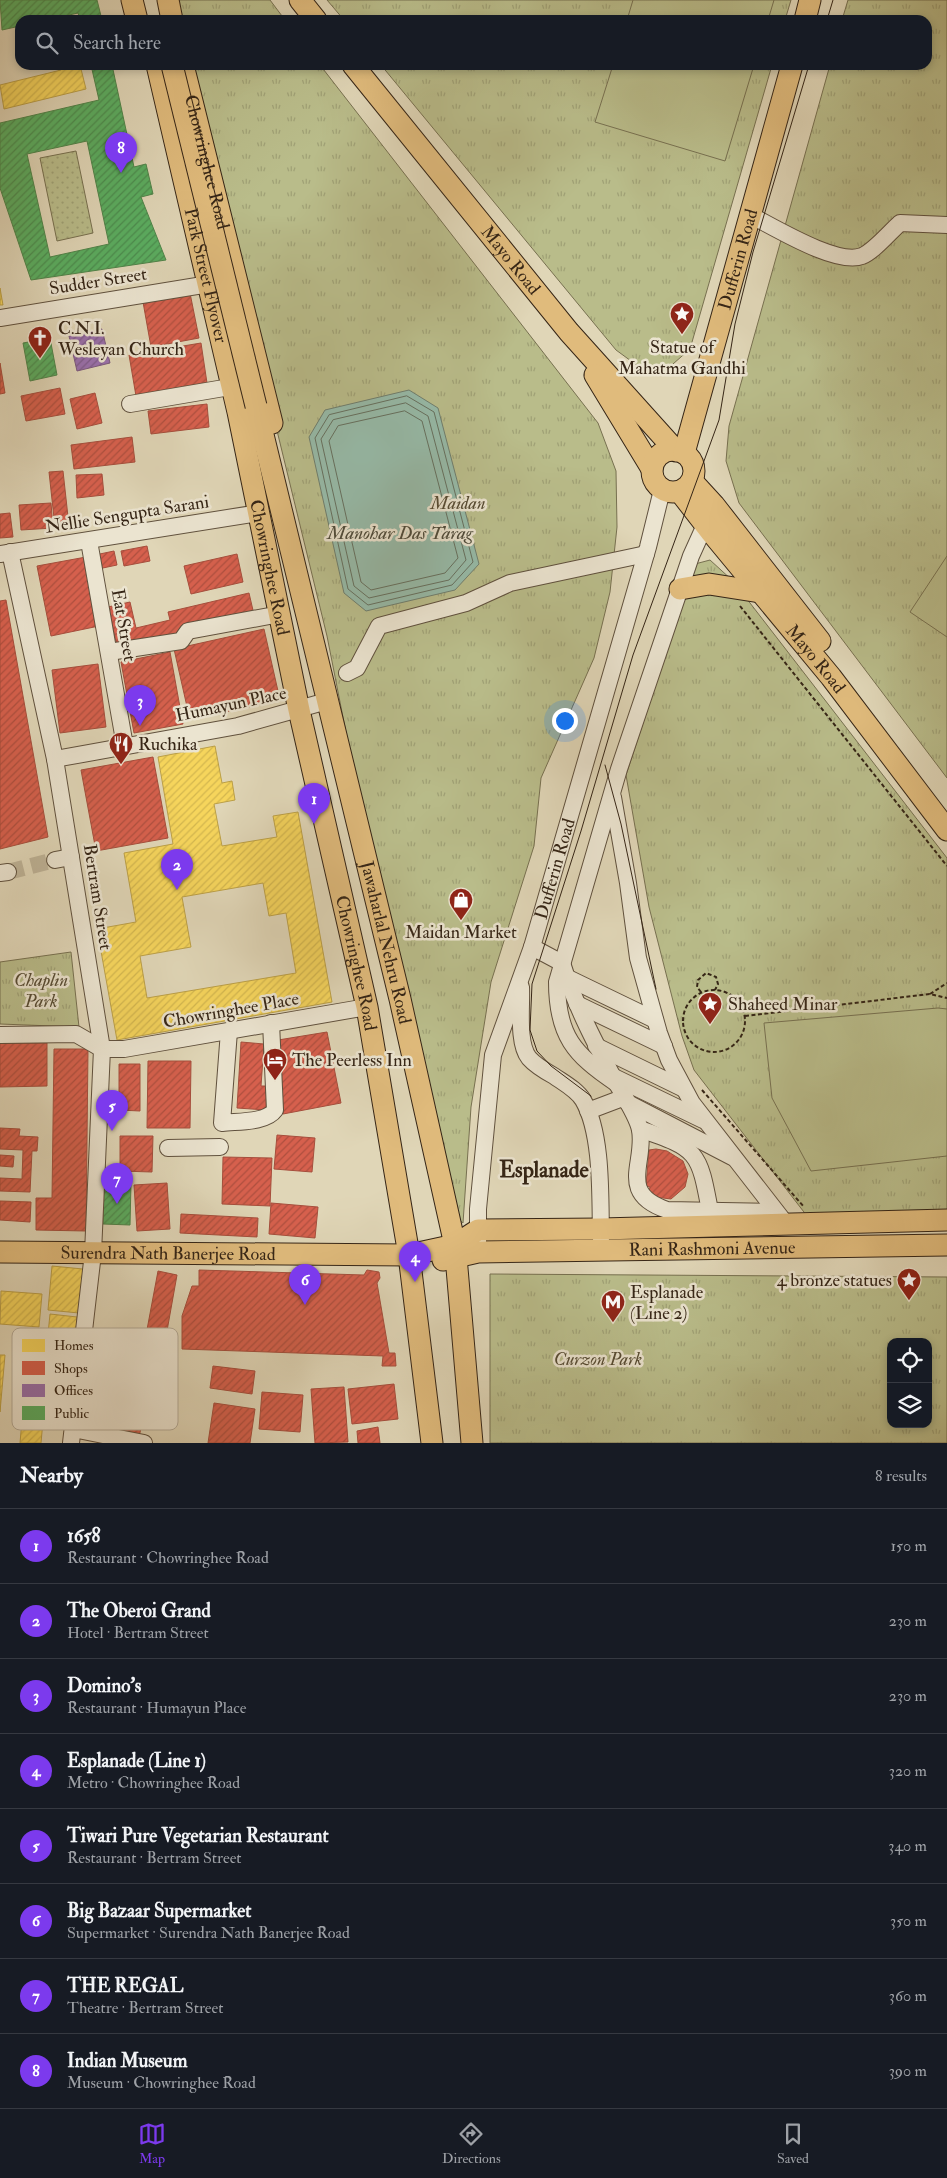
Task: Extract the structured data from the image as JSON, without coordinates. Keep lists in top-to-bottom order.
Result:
{
  "streets": {
    "main road": [
      "Chowringhee Road",
      "Dufferin Road",
      "Mayo Road",
      "Park Street Flyover",
      "Jawaharlal Nehru Road",
      "Rani Rashmoni Avenue",
      "Surendra Nath Banerjee Road"
    ],
    "street": [
      "Sudder Street",
      "Nellie Sengupta Sarani",
      "Eat Street",
      "Humayun Place",
      "Bertram Street",
      "Chowringhee Place"
    ]
  },
  "crossings": [
    ["Chowringhee Road", "Park Street Flyover"],
    ["Chowringhee Road", "Sudder Street"],
    ["Chowringhee Road", "Nellie Sengupta Sarani"],
    ["Chowringhee Road", "Humayun Place"],
    ["Chowringhee Road", "Jawaharlal Nehru Road"],
    ["Chowringhee Road", "Chowringhee Place"],
    ["Chowringhee Road", "Surendra Nath Banerjee Road"],
    ["Dufferin Road", "Mayo Road"],
    ["Dufferin Road", "Rani Rashmoni Avenue"],
    ["Nellie Sengupta Sarani", "Eat Street"],
    ["Nellie Sengupta Sarani", "Bertram Street"],
    ["Eat Street", "Humayun Place"],
    ["Humayun Place", "Bertram Street"],
    ["Humayun Place", "Jawaharlal Nehru Road"],
    ["Bertram Street", "Chowringhee Place"],
    ["Bertram Street", "Surendra Nath Banerjee Road"],
    ["Jawaharlal Nehru Road", "Rani Rashmoni Avenue"],
    ["Jawaharlal Nehru Road", "Surendra Nath Banerjee Road"],
    ["Rani Rashmoni Avenue", "Surendra Nath Banerjee Road"]
  ],
  "districts": ["Esplanade"],
  "water": ["Manohar Das Tarag"],
  "parks": ["Maidan", "Chaplin Park", "Curzon Park"],
  "places": {
    "place": ["Statue of Mahatma Gandhi", "Shaheed Minar", "4 bronze statues"],
    "church": ["C.N.I. Wesleyan Church"],
    "restaurant": ["Ruchika"],
    "shop": ["Maidan Market"],
    "hotel": ["The Peerless Inn"],
    "metro station": ["Esplanade (Line 2)"]
  },
  "legend": [
    "Homes",
    "Shops",
    "Offices",
    "Public"
  ],
  "page": {
    "search": "Search here",
    "pins": [
      "8",
      "3",
      "1",
      "2",
      "5",
      "7",
      "4",
      "6"
    ],
    "heading": ["Nearby", "8 results"],
    "list": [
      {
        "mark": "1",
        "name": "1658",
        "note": "Restaurant · Chowringhee Road",
        "value": "150 m"
      },
      {
        "mark": "2",
        "name": "The Oberoi Grand",
        "note": "Hotel · Bertram Street",
        "value": "230 m"
      },
      {
        "mark": "3",
        "name": "Domino's",
        "note": "Restaurant · Humayun Place",
        "value": "230 m"
      },
      {
        "mark": "4",
        "name": "Esplanade (Line 1)",
        "note": "Metro · Chowringhee Road",
        "value": "320 m"
      },
      {
        "mark": "5",
        "name": "Tiwari Pure Vegetarian Restaurant",
        "note": "Restaurant · Bertram Street",
        "value": "340 m"
      },
      {
        "mark": "6",
        "name": "Big Bazaar Supermarket",
        "note": "Supermarket · Surendra Nath Banerjee Road",
        "value": "350 m"
      },
      {
        "mark": "7",
        "name": "THE REGAL",
        "note": "Theatre · Bertram Street",
        "value": "360 m"
      },
      {
        "mark": "8",
        "name": "Indian Museum",
        "note": "Museum · Chowringhee Road",
        "value": "390 m"
      }
    ],
    "nav": ["Map", "Directions", "Saved"]
  }
}
